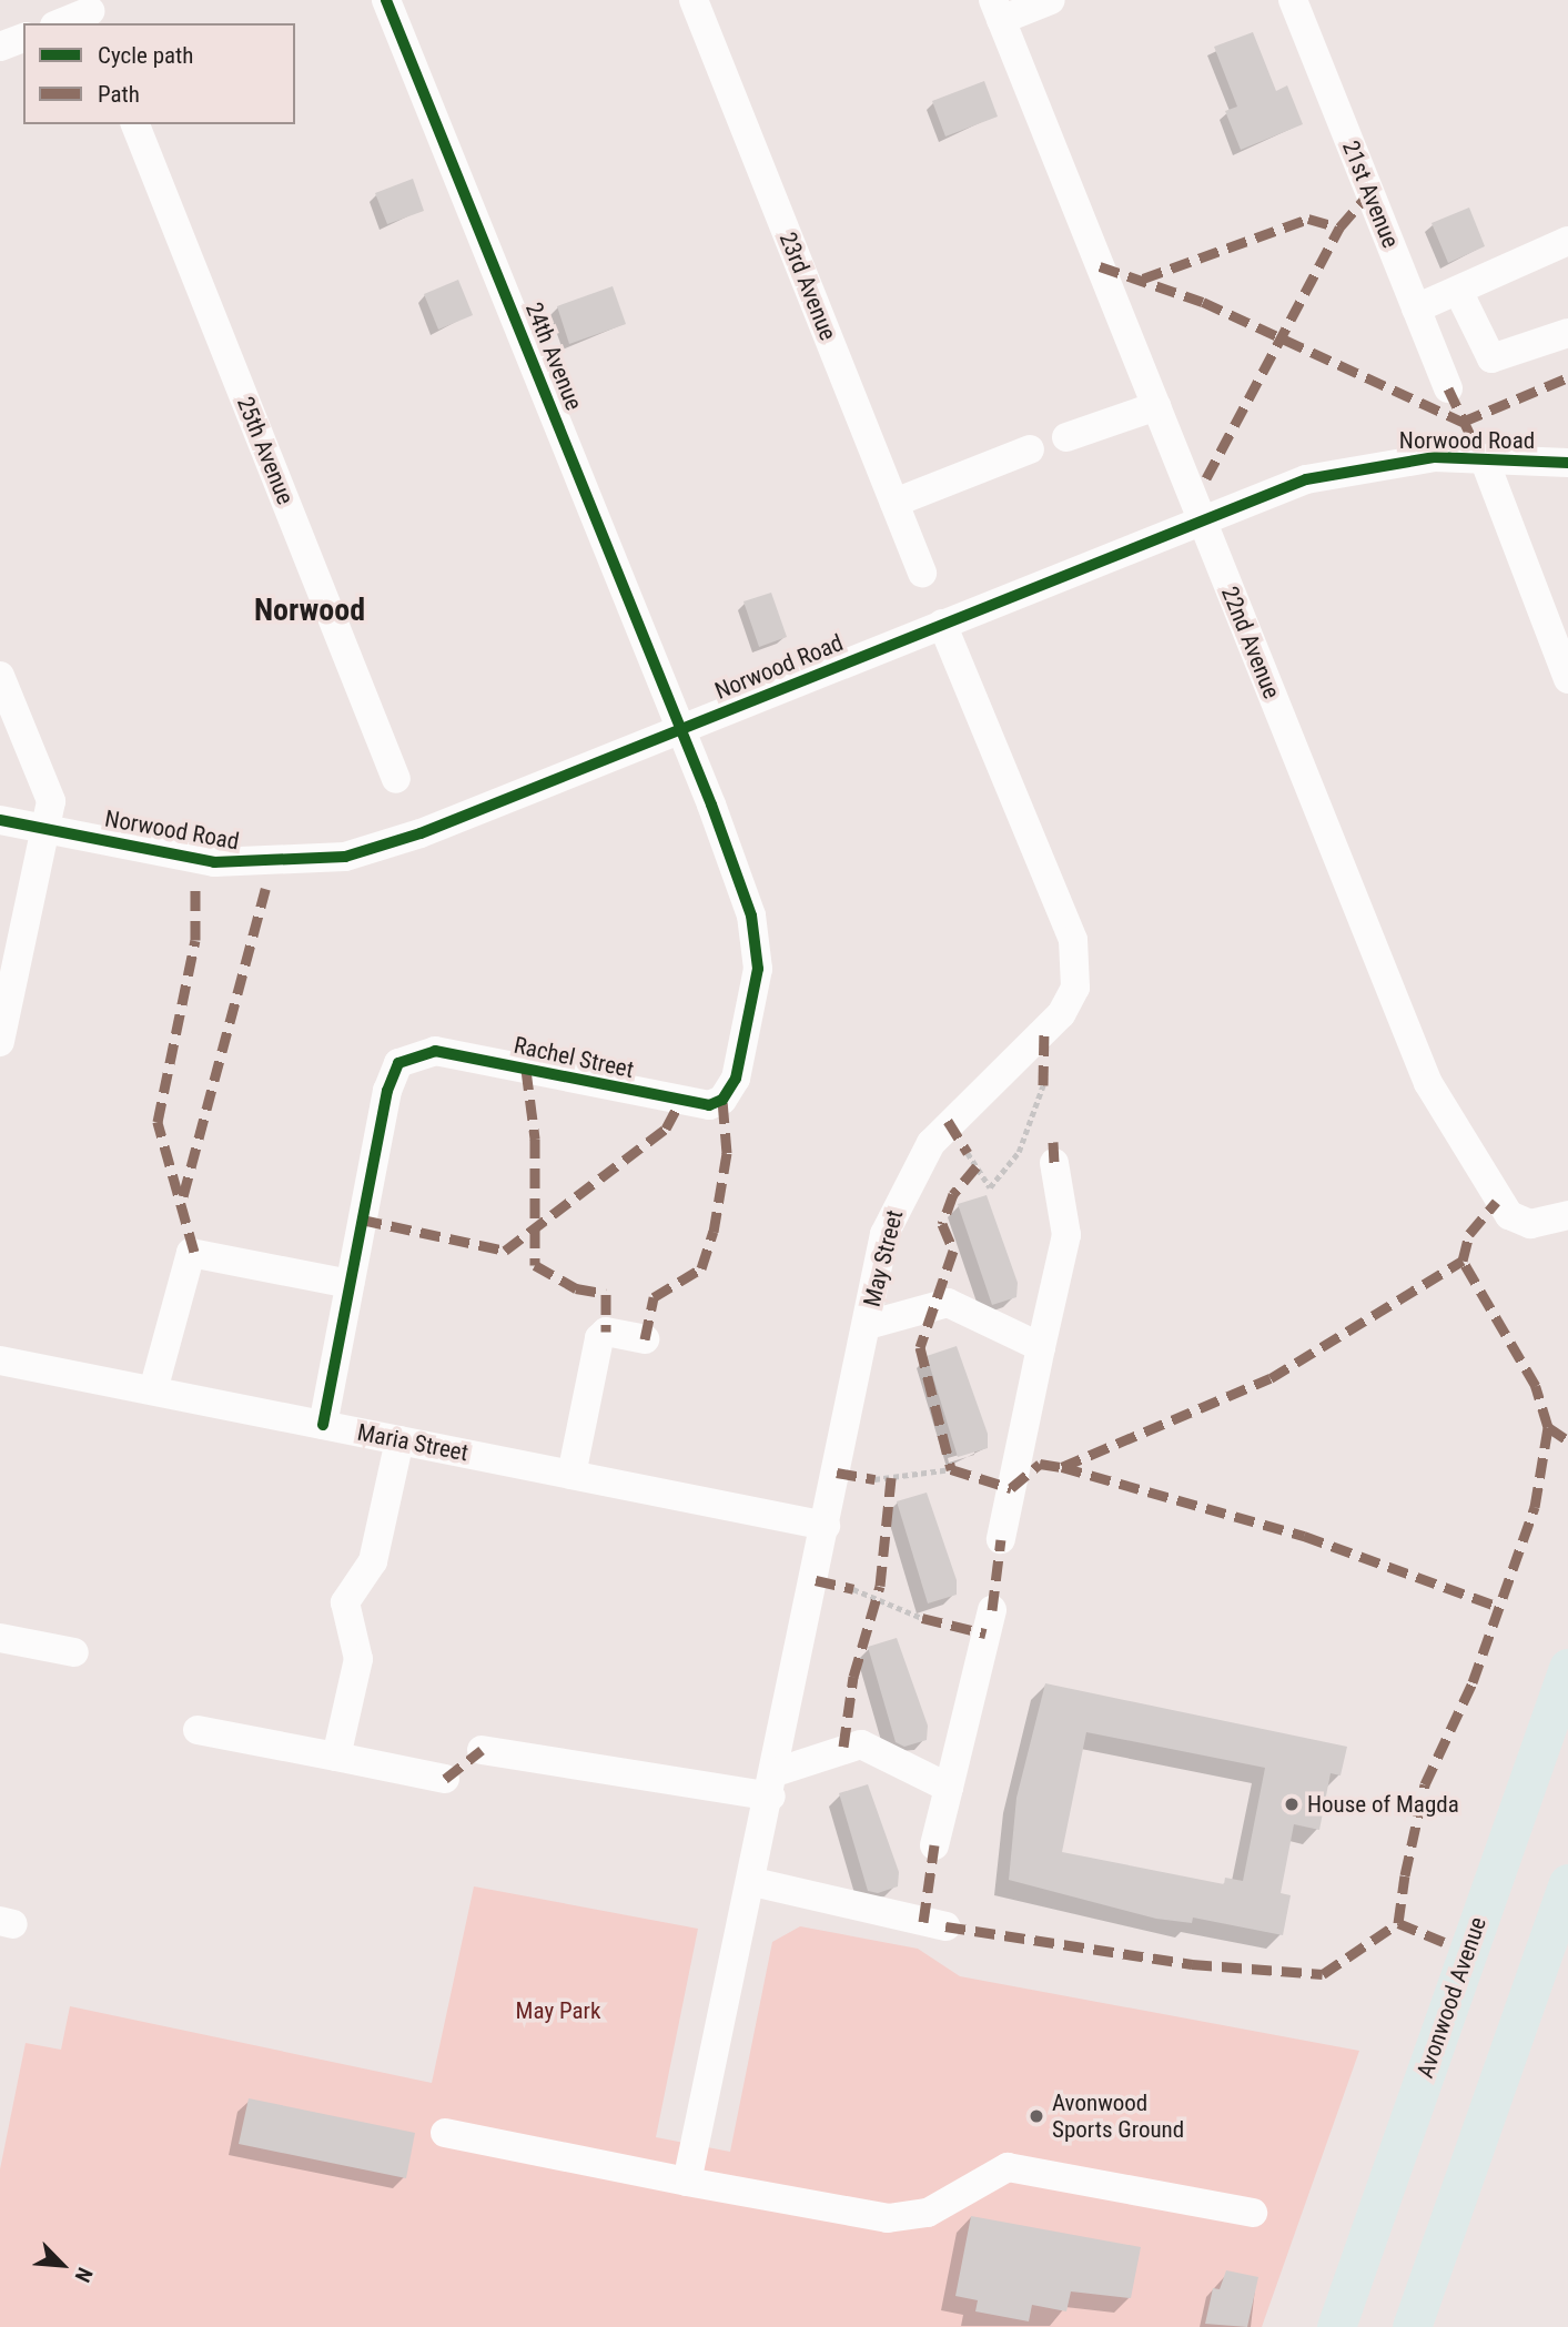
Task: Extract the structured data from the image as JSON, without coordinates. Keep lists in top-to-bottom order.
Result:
{
  "streets": {
    "main road": ["Avonwood Avenue"],
    "street": [
      "21st Avenue",
      "23rd Avenue",
      "24th Avenue",
      "Norwood Road",
      "25th Avenue",
      "22nd Avenue",
      "Rachel Street",
      "May Street",
      "Maria Street"
    ]
  },
  "crossings": [
    ["24th Avenue", "Norwood Road"],
    ["24th Avenue", "Rachel Street"],
    ["Norwood Road", "22nd Avenue"],
    ["Norwood Road", "Rachel Street"],
    ["Norwood Road", "May Street"],
    ["Rachel Street", "Maria Street"],
    ["May Street", "Maria Street"]
  ],
  "districts": ["Norwood"],
  "parks": ["May Park"],
  "places": ["House of Magda", "Avonwood Sports Ground"],
  "legend": ["Cycle path", "Path"],
  "north": "bottom right"
}
